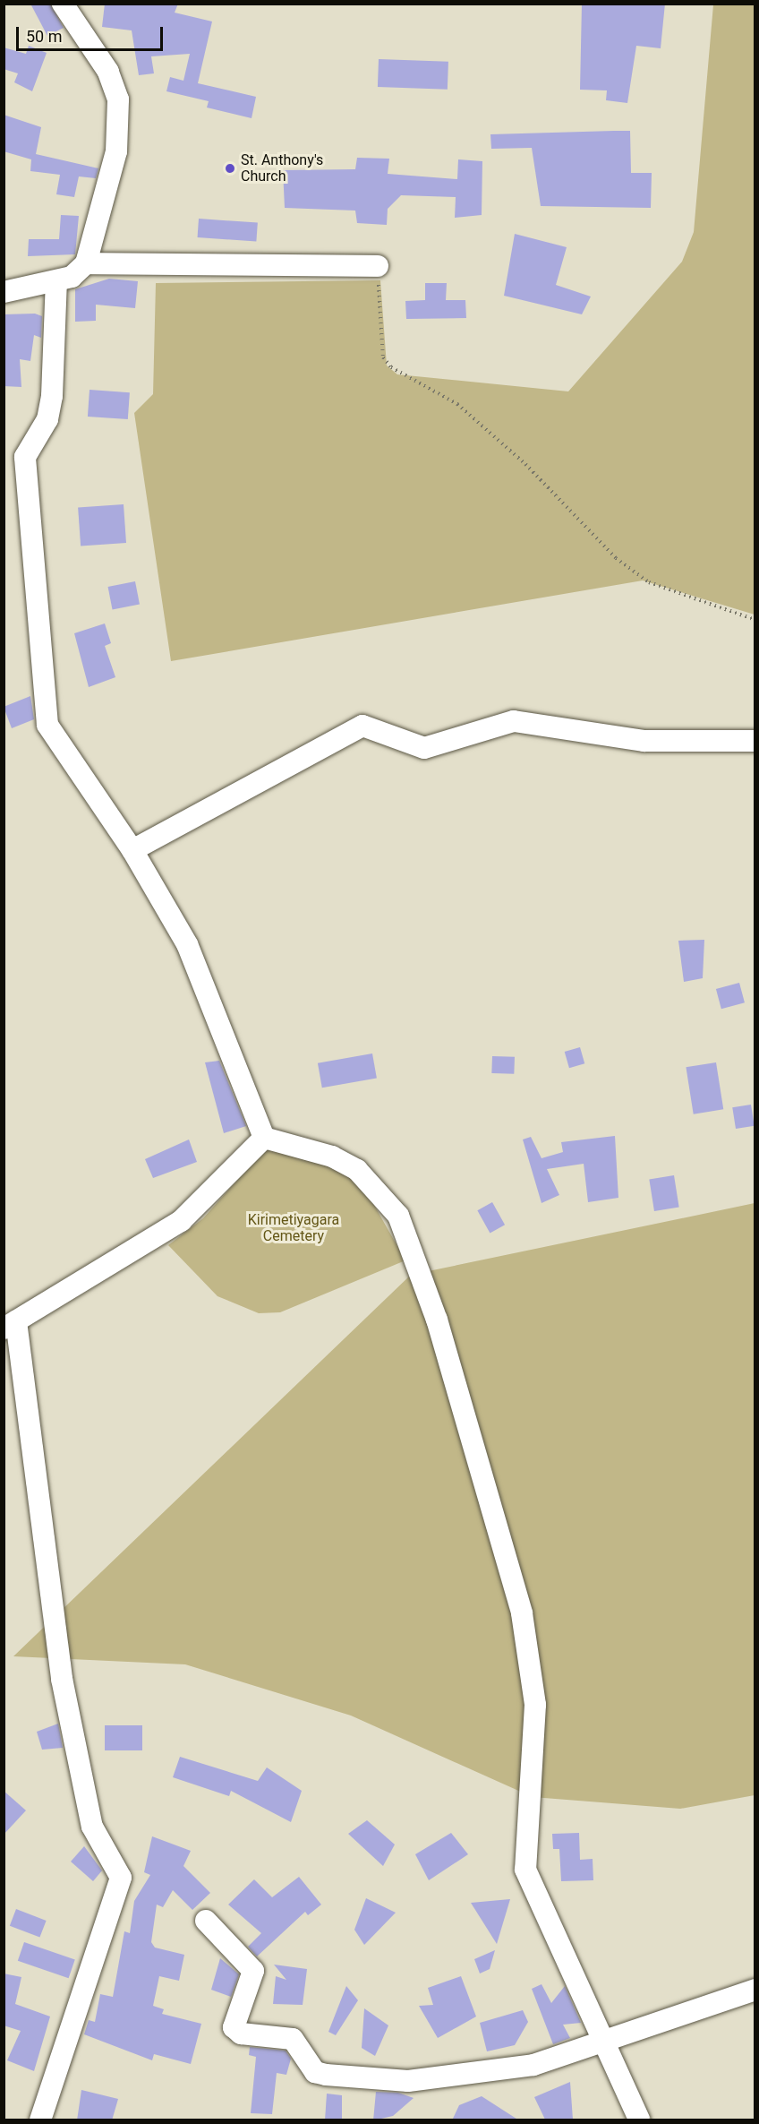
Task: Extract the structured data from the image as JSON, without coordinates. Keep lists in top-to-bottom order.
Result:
{
  "parks": ["Kirimetiyagara Cemetery"],
  "places": ["St. Anthony's Church"],
  "scale_bar": "50 m"
}
